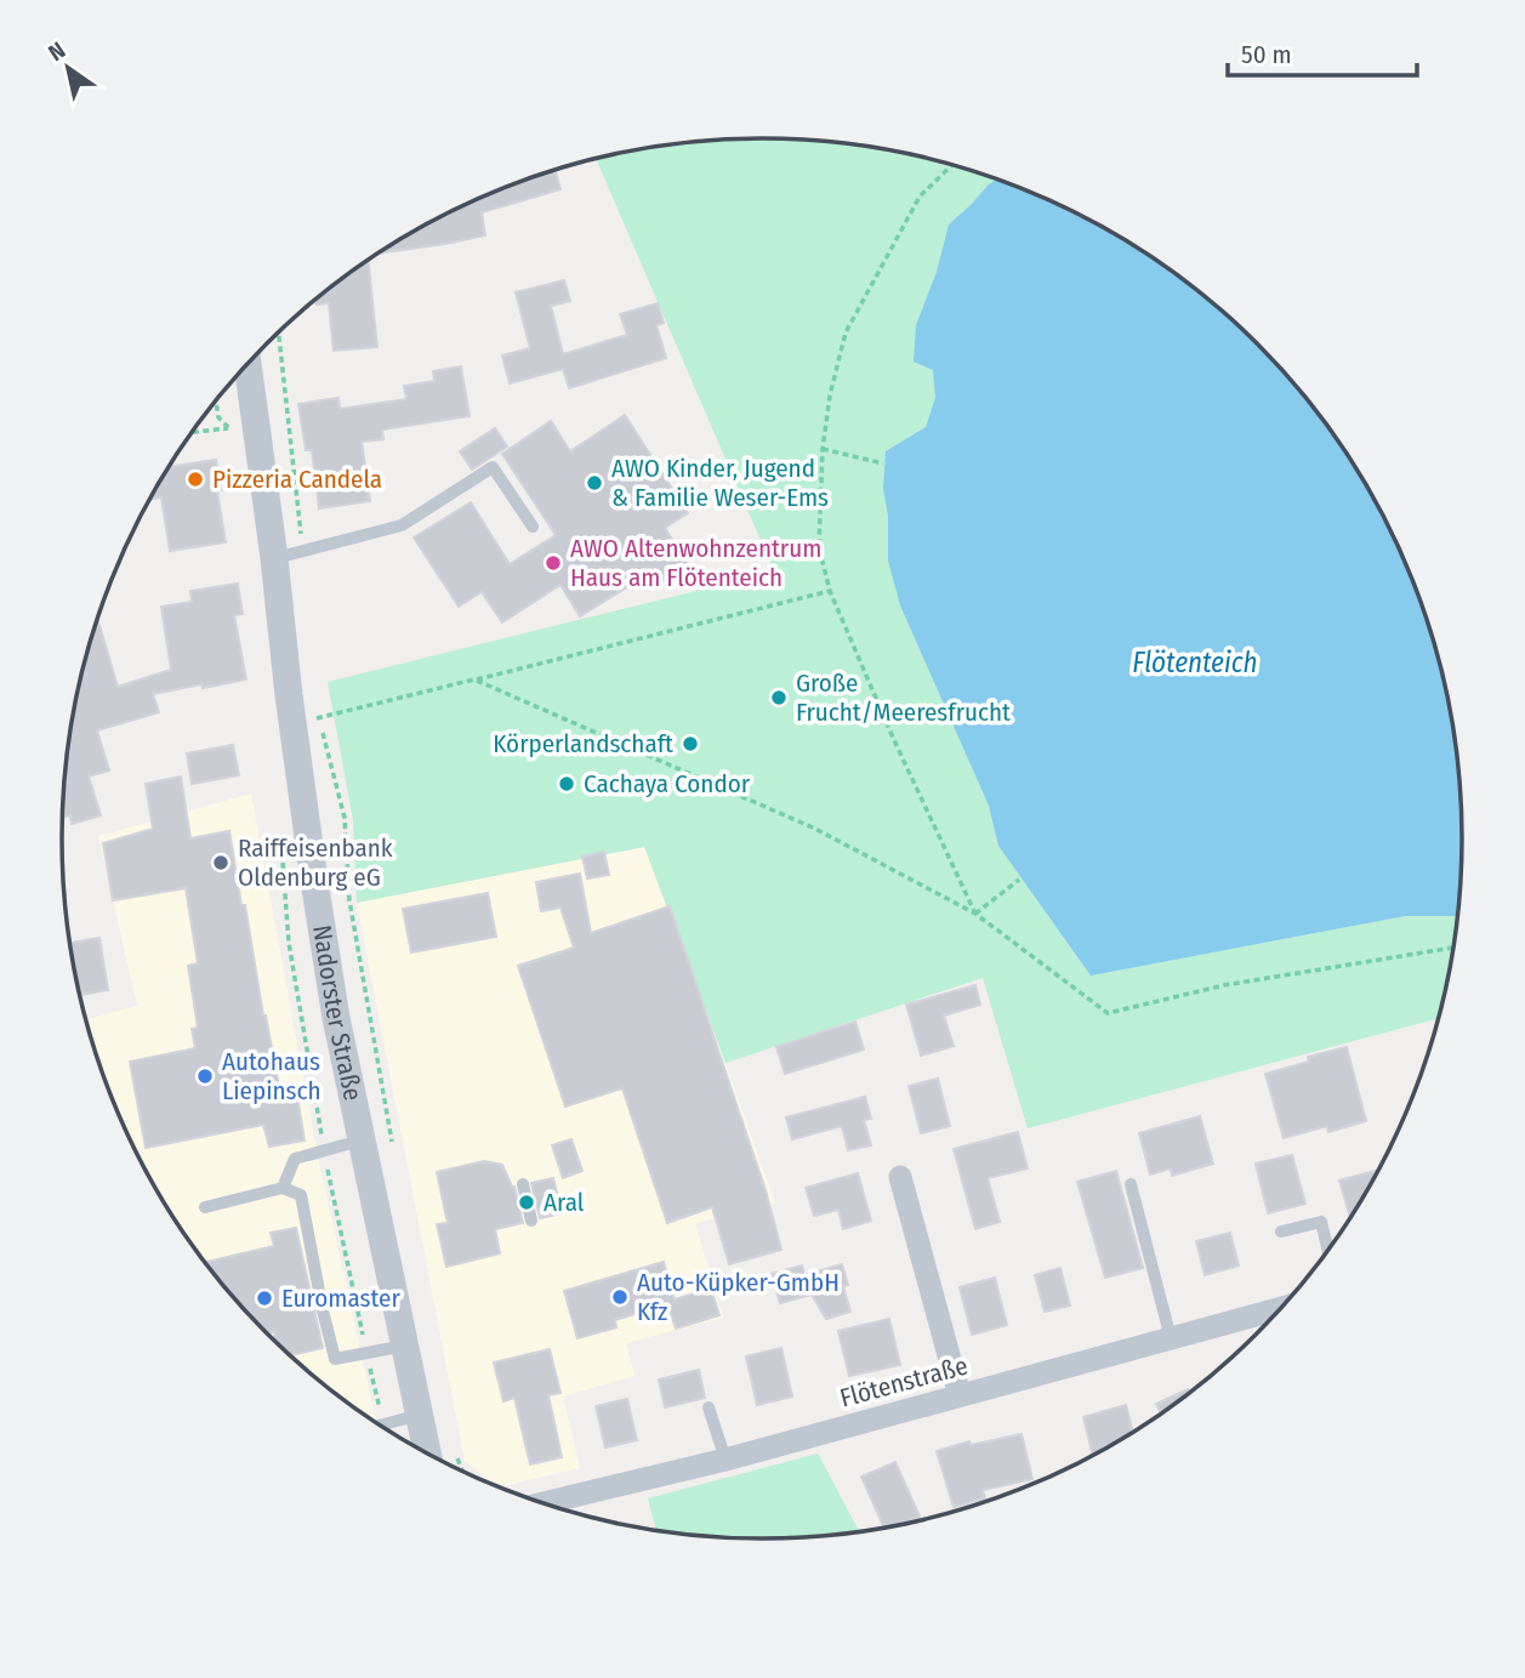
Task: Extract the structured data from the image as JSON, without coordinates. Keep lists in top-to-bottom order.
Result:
{
  "streets": {
    "street": ["Nadorster Straße", "Flötenstraße"]
  },
  "water": ["Flötenteich"],
  "places": [
    "Pizzeria Candela",
    "AWO Kinder, Jugend & Familie Weser-Ems",
    "AWO Altenwohnzentrum Haus am Flötenteich",
    "Große Frucht/Meeresfrucht",
    "Körperlandschaft",
    "Cachaya Condor",
    "Raiffeisenbank Oldenburg eG",
    "Autohaus Liepinsch",
    "Aral",
    "Auto-Küpker-GmbH Kfz",
    "Euromaster"
  ],
  "scale_bar": "50 m",
  "north": "top left"
}
